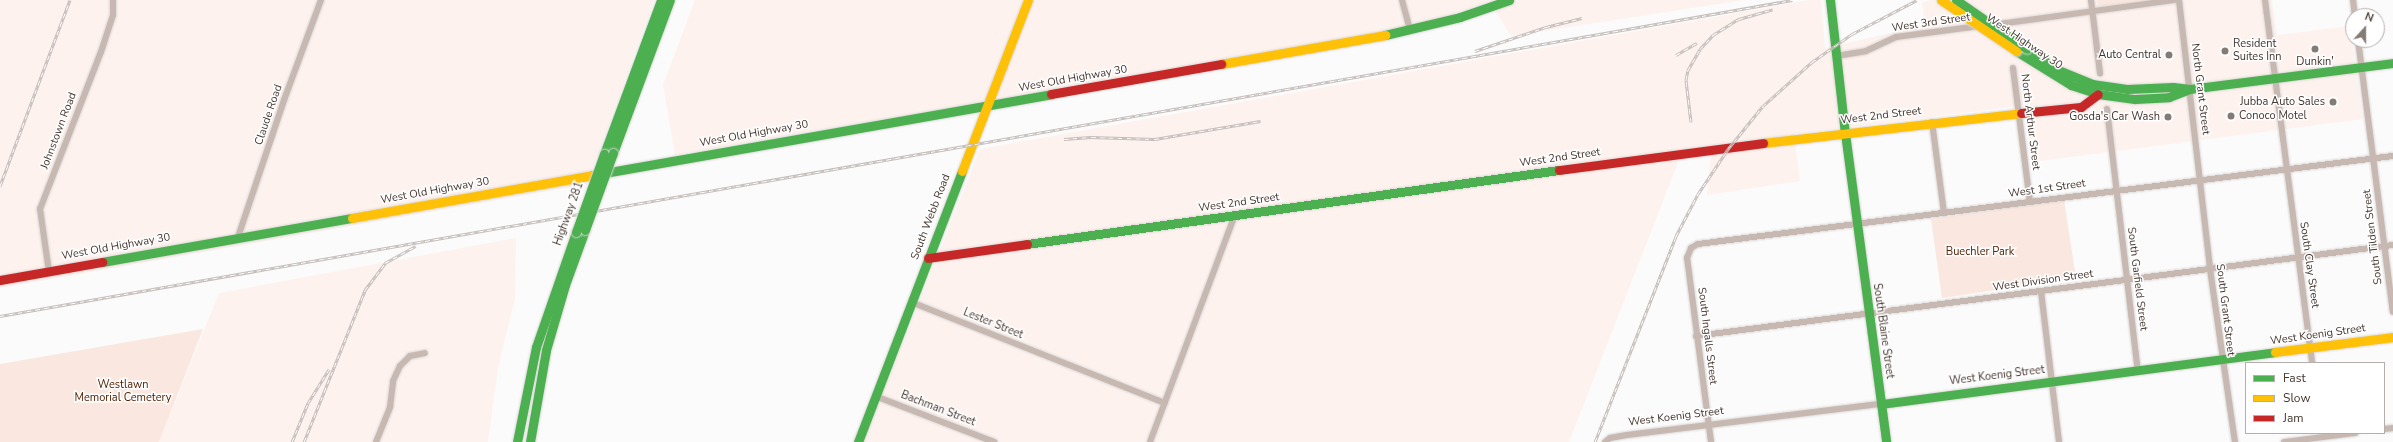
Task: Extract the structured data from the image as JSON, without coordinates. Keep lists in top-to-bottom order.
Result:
{
  "streets": {
    "main road": [
      "West Highway 30",
      "West Old Highway 30",
      "West 2nd Street",
      "Highway 281",
      "South Webb Road",
      "South Blaine Street",
      "West Koenig Street"
    ],
    "street": [
      "West 3rd Street",
      "North Grant Street",
      "Claude Road",
      "North Arthur Street",
      "Johnstown Road",
      "West 1st Street",
      "South Tilden Street",
      "South Clay Street",
      "South Garfield Street",
      "West Division Street",
      "South Grant Street",
      "Lester Street",
      "South Ingalls Street",
      "Bachman Street"
    ]
  },
  "crossings": [
    ["West 3rd Street", "South Blaine Street"],
    ["West Highway 30", "West 2nd Street"],
    ["West Old Highway 30", "Claude Road"],
    ["West Old Highway 30", "Johnstown Road"],
    ["West Old Highway 30", "South Webb Road"],
    ["North Grant Street", "West 1st Street"],
    ["North Grant Street", "South Grant Street"],
    ["West 2nd Street", "North Arthur Street"],
    ["West 2nd Street", "South Webb Road"],
    ["West 2nd Street", "South Blaine Street"],
    ["North Arthur Street", "West 1st Street"],
    ["West 1st Street", "South Tilden Street"],
    ["West 1st Street", "South Clay Street"],
    ["West 1st Street", "South Garfield Street"],
    ["West 1st Street", "South Grant Street"],
    ["West 1st Street", "South Blaine Street"],
    ["West 1st Street", "South Ingalls Street"],
    ["South Webb Road", "Lester Street"],
    ["South Webb Road", "Bachman Street"],
    ["South Tilden Street", "West Division Street"],
    ["South Clay Street", "West Division Street"],
    ["South Clay Street", "West Koenig Street"],
    ["South Garfield Street", "West Division Street"],
    ["South Garfield Street", "West Koenig Street"],
    ["West Division Street", "South Grant Street"],
    ["West Division Street", "South Blaine Street"],
    ["West Division Street", "South Ingalls Street"],
    ["South Grant Street", "West Koenig Street"],
    ["South Blaine Street", "West Koenig Street"],
    ["West Koenig Street", "South Ingalls Street"]
  ],
  "parks": ["Buechler Park", "Westlawn Memorial Cemetery"],
  "places": [
    "Dunkin'",
    "Resident Suites Inn",
    "Auto Central",
    "Jubba Auto Sales",
    "Conoco Motel",
    "Gosda's Car Wash"
  ],
  "legend": ["Fast", "Slow", "Jam"],
  "north": "top"
}
